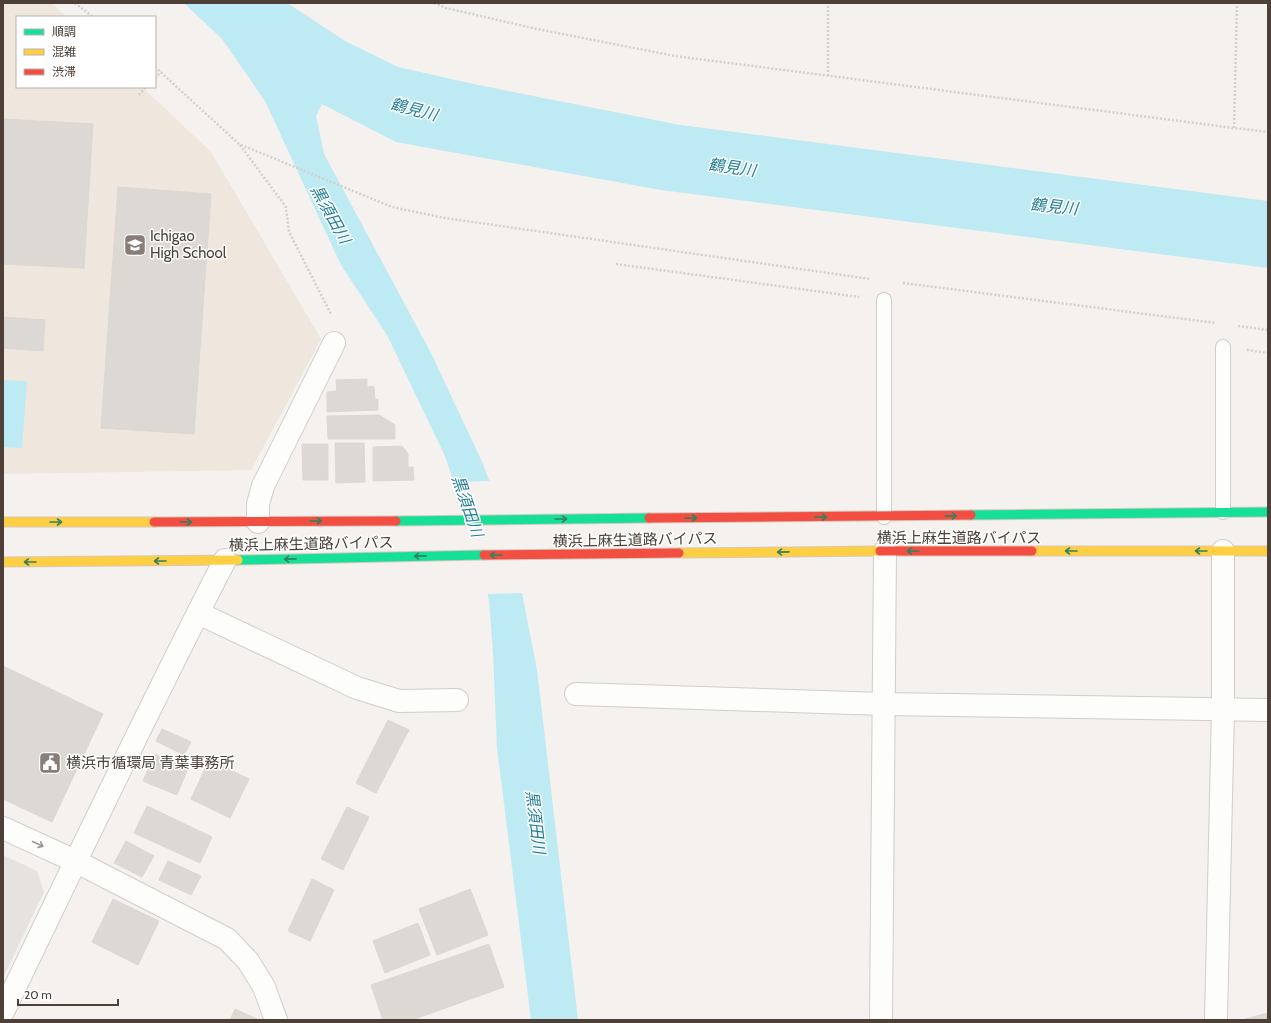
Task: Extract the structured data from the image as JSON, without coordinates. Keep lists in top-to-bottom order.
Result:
{
  "streets": {
    "main road": ["横浜上麻生道路バイパス"]
  },
  "water": ["鶴見川", "黒須田川"],
  "places": {
    "school or university": ["Ichigao High School"],
    "public building": ["横浜市循環局 青葉事務所"]
  },
  "legend": ["順調", "混雑", "渋滞"],
  "scale_bar": "20 m"
}
